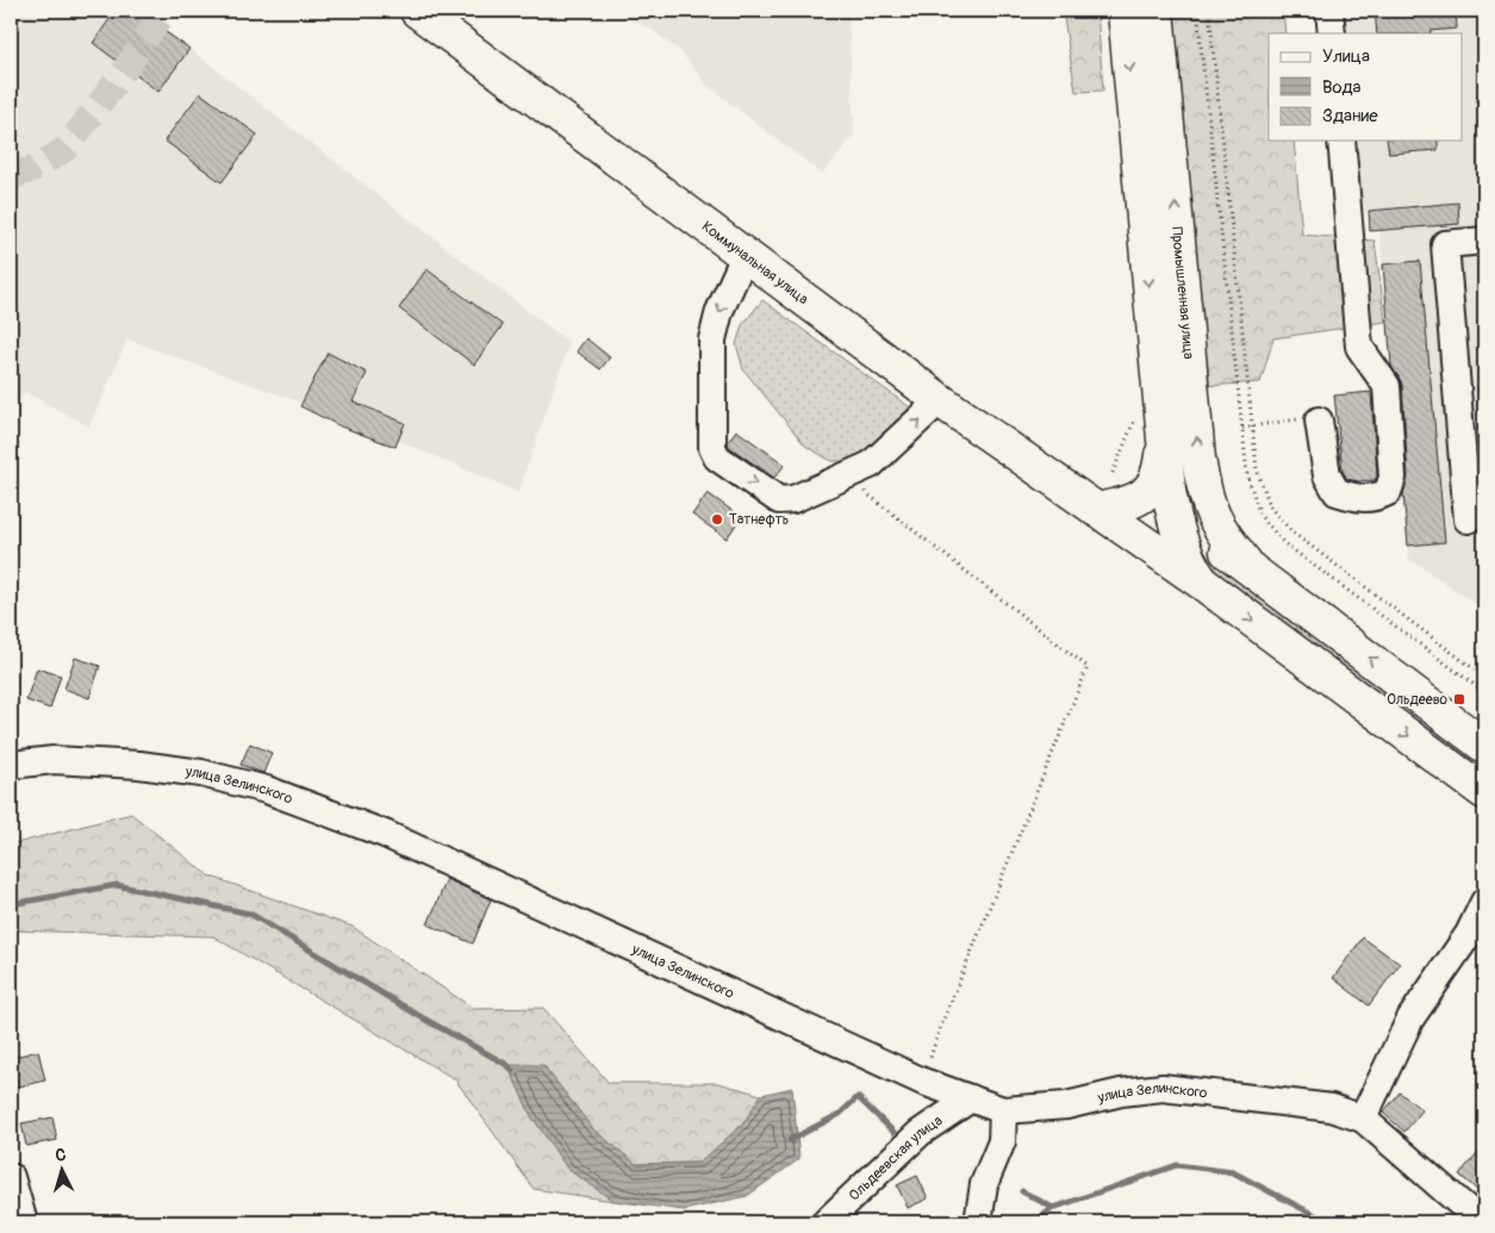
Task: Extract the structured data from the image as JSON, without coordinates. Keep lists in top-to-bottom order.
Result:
{
  "streets": {
    "main road": ["Коммунальная улица", "Промышленная улица"],
    "street": ["улица Зелинского", "Ольдеевская улица"]
  },
  "crossings": [
    ["Коммунальная улица", "Промышленная улица"],
    ["улица Зелинского", "Ольдеевская улица"]
  ],
  "places": {
    "other": ["Татнефть"],
    "transit": ["Ольдеево"]
  },
  "legend": ["Улица", "Вода", "Здание"],
  "north": "top"
}
